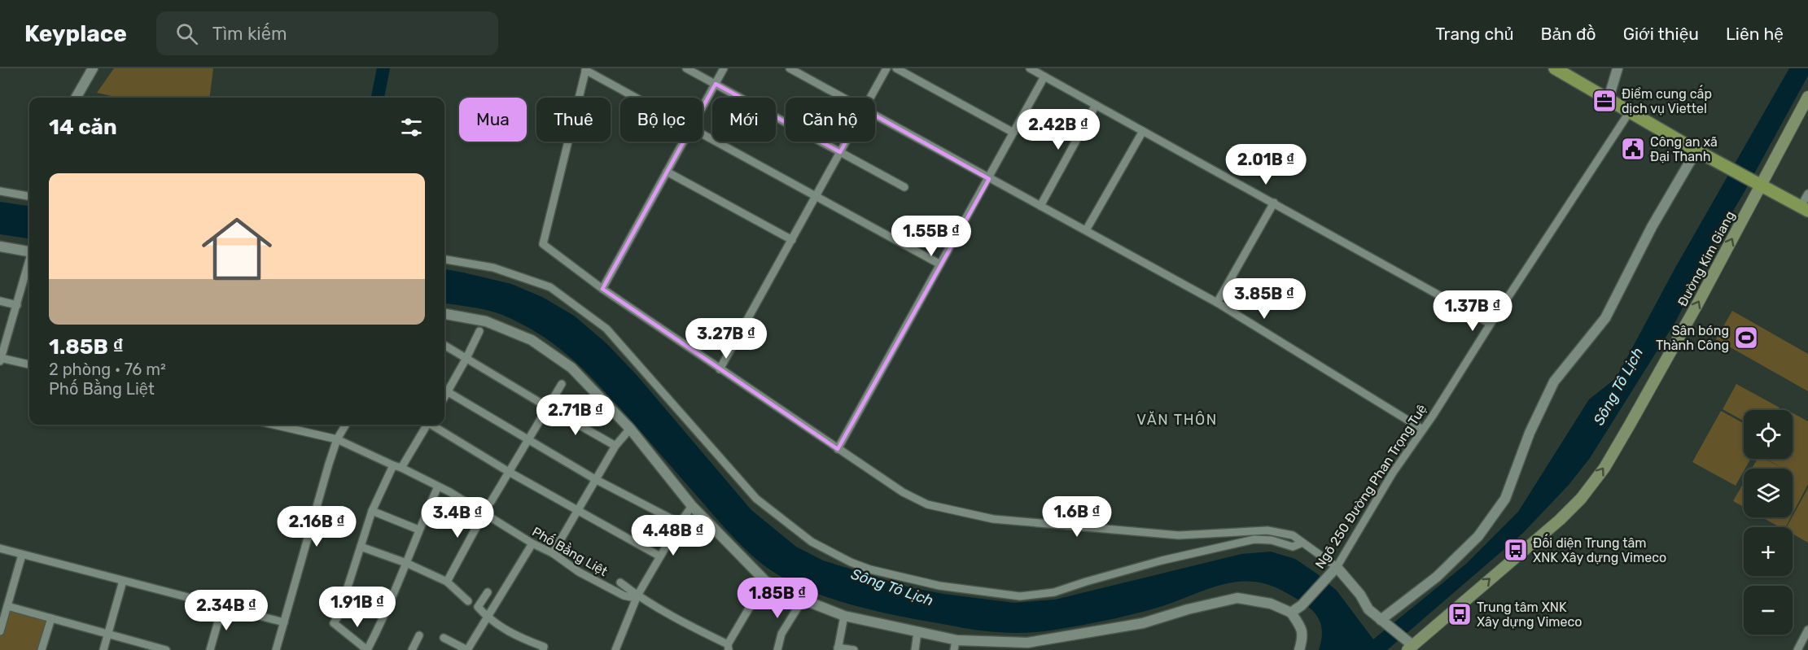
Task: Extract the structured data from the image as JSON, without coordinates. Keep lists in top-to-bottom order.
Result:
{
  "streets": {
    "main road": ["Đường Kim Giang"],
    "street": ["Ngõ 250 Đường Phan Trọng Tuệ", "Phố Bằng Liệt"]
  },
  "one_way": ["Đường Kim Giang"],
  "districts": ["VĂN THÔN"],
  "water": ["Sông Tô Lịch"],
  "places": {
    "office": ["Điểm cung cấp dịch vụ Viettel"],
    "public building": ["Công an xã Đại Thanh"],
    "sports": ["Sân bóng Thành Công"],
    "bus stop": ["Đối diện Trung tâm XNK Xây dựng Vimeco", "Trung tâm XNK Xây dựng Vimeco"]
  },
  "page": {
    "header": "Keyplace",
    "search": "Tìm kiếm",
    "nav": [
      "Trang chủ",
      "Bản đồ",
      "Giới thiệu",
      "Liên hệ"
    ],
    "chip": [
      "Mua",
      "Thuê",
      "Bộ lọc",
      "Mới",
      "Căn hộ"
    ],
    "heading": "14 căn",
    "price": [
      "2.42B ₫",
      "2.01B ₫",
      "1.55B ₫",
      "3.85B ₫",
      "1.37B ₫",
      "3.27B ₫",
      "2.71B ₫",
      "1.6B ₫",
      "3.4B ₫",
      "2.16B ₫",
      "4.48B ₫",
      "1.85B ₫",
      "1.91B ₫",
      "2.34B ₫"
    ],
    "list": [
      {
        "name": "1.85B ₫",
        "note": "2 phòng · 76 m² · Phố Bằng Liệt"
      }
    ],
    "map_buttons": ["+", "−"]
  }
}
